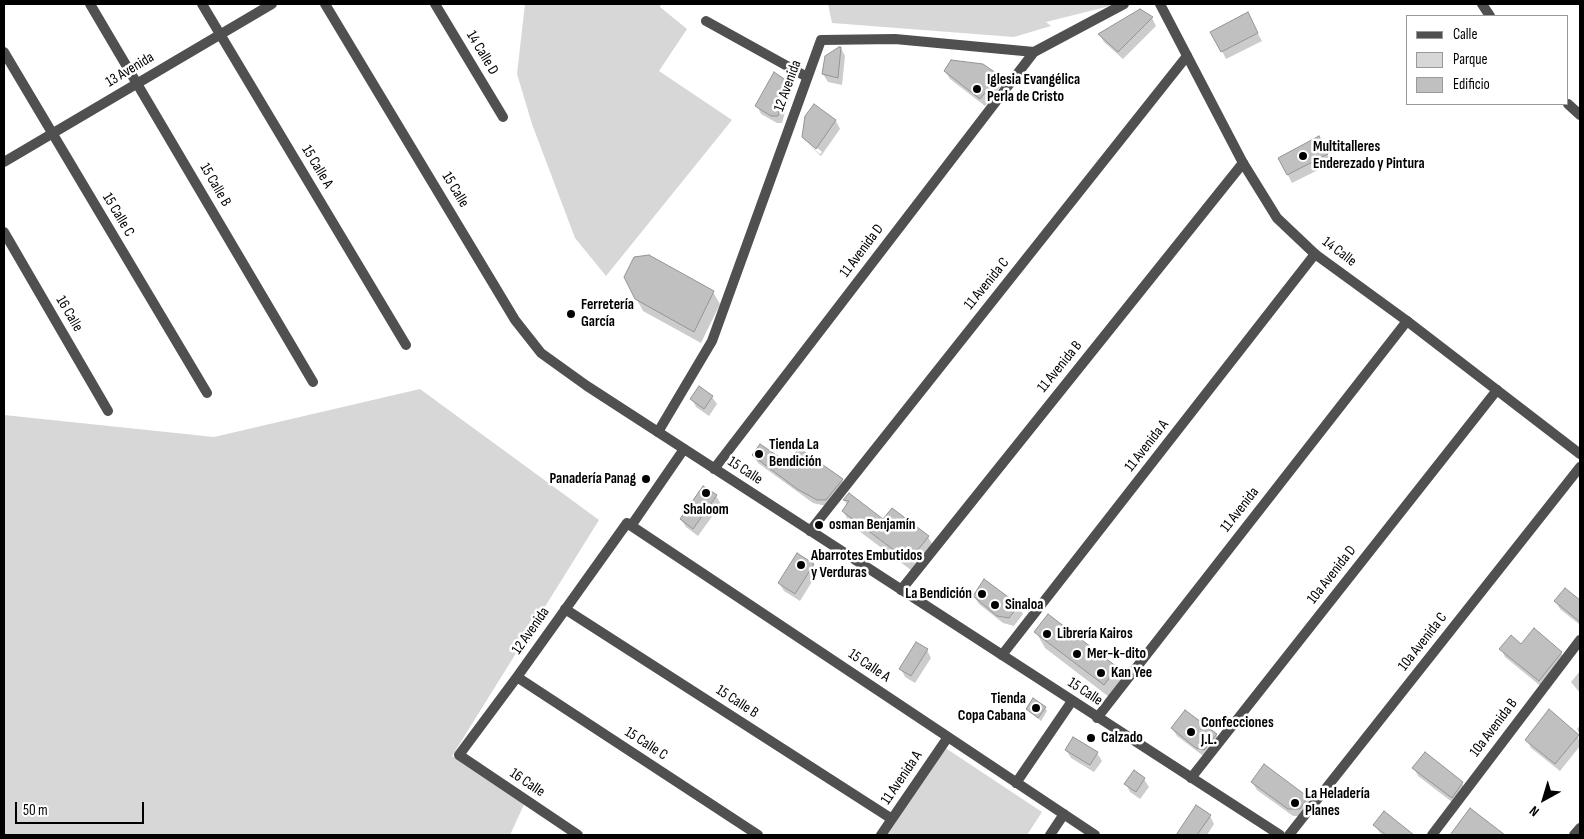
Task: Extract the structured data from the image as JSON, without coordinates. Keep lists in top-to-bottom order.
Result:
{
  "streets": {
    "street": [
      "14 Calle D",
      "13 Avenida",
      "12 Avenida",
      "15 Calle A",
      "15 Calle B",
      "15 Calle",
      "15 Calle C",
      "11 Avenida D",
      "14 Calle",
      "11 Avenida C",
      "16 Calle",
      "11 Avenida B",
      "11 Avenida A",
      "11 Avenida",
      "10a Avenida D",
      "10a Avenida C",
      "10a Avenida B"
    ]
  },
  "crossings": [
    ["13 Avenida", "15 Calle A"],
    ["13 Avenida", "15 Calle B"],
    ["13 Avenida", "15 Calle C"],
    ["12 Avenida", "15 Calle A"],
    ["12 Avenida", "15 Calle B"],
    ["12 Avenida", "15 Calle"],
    ["12 Avenida", "15 Calle C"],
    ["12 Avenida", "11 Avenida D"],
    ["12 Avenida", "16 Calle"],
    ["15 Calle A", "11 Avenida A"],
    ["15 Calle B", "11 Avenida A"],
    ["15 Calle", "11 Avenida D"],
    ["15 Calle", "11 Avenida C"],
    ["15 Calle", "11 Avenida B"],
    ["15 Calle", "11 Avenida A"],
    ["15 Calle", "11 Avenida"],
    ["15 Calle", "10a Avenida D"],
    ["14 Calle", "11 Avenida C"],
    ["14 Calle", "11 Avenida B"],
    ["14 Calle", "11 Avenida A"],
    ["14 Calle", "11 Avenida"],
    ["14 Calle", "10a Avenida D"]
  ],
  "places": [
    "Iglesia Evangélica Perla de Cristo",
    "Multitalleres Enderezado y Pintura",
    "Ferretería García",
    "Tienda La Bendición",
    "Panadería Panag",
    "Shaloom",
    "osman Benjamín",
    "Abarrotes Embutidos y Verduras",
    "La Bendición",
    "Sinaloa",
    "Librería Kairos",
    "Mer-k-dito",
    "Kan Yee",
    "Tienda Copa Cabana",
    "Confecciones J.L.",
    "Calzado",
    "La Heladería Planes"
  ],
  "legend": ["Calle", "Parque", "Edificio"],
  "scale_bar": "50 m",
  "north": "bottom left"
}
